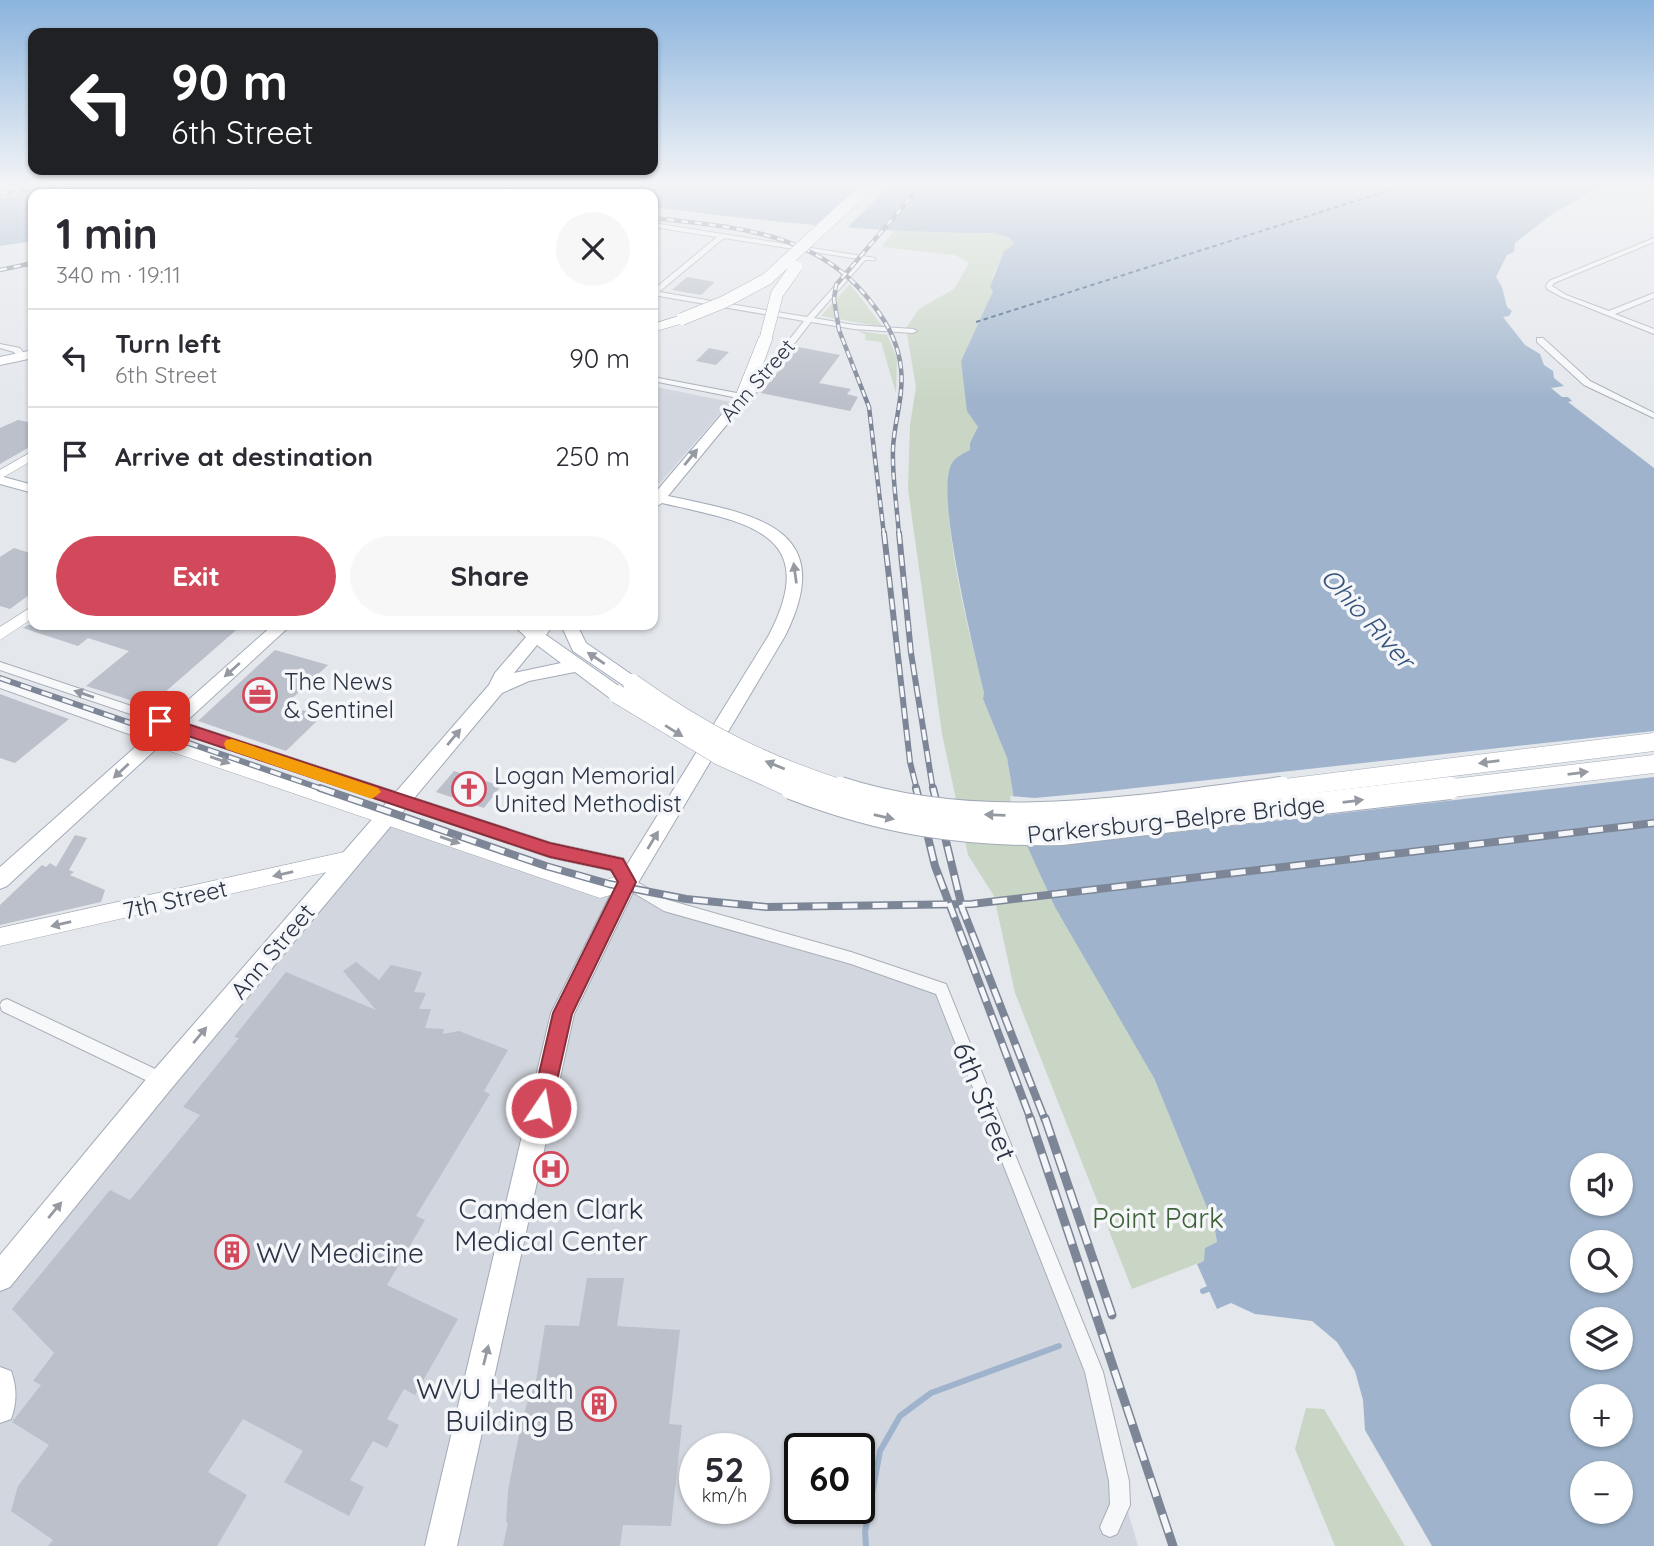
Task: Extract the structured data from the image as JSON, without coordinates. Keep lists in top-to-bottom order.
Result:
{
  "streets": {
    "main road": ["Ann Street", "Parkersburg–Belpre Bridge"],
    "street": ["7th Street", "6th Street"]
  },
  "crossings": [
    ["Ann Street", "7th Street"],
    ["Ann Street", "6th Street"]
  ],
  "one_way": ["Ann Street", "7th Street"],
  "water": ["Ohio River"],
  "parks": ["Point Park"],
  "places": {
    "office": ["The News & Sentinel"],
    "church": ["Logan Memorial United Methodist"],
    "hospital": ["Camden Clark Medical Center"],
    "building": ["WV Medicine", "WVU Health Building B"]
  },
  "page": {
    "turn": ["90 m", "6th Street"],
    "heading": ["1 min", "340 m · 19:11"],
    "list": [
      {
        "name": "Turn left",
        "note": "6th Street",
        "value": "90 m"
      },
      {
        "name": "Arrive at destination",
        "value": "250 m"
      }
    ],
    "buttons": ["Exit", "Share"],
    "map_buttons": ["+", "−"],
    "speed": "52 km/h",
    "limit": "60"
  }
}
